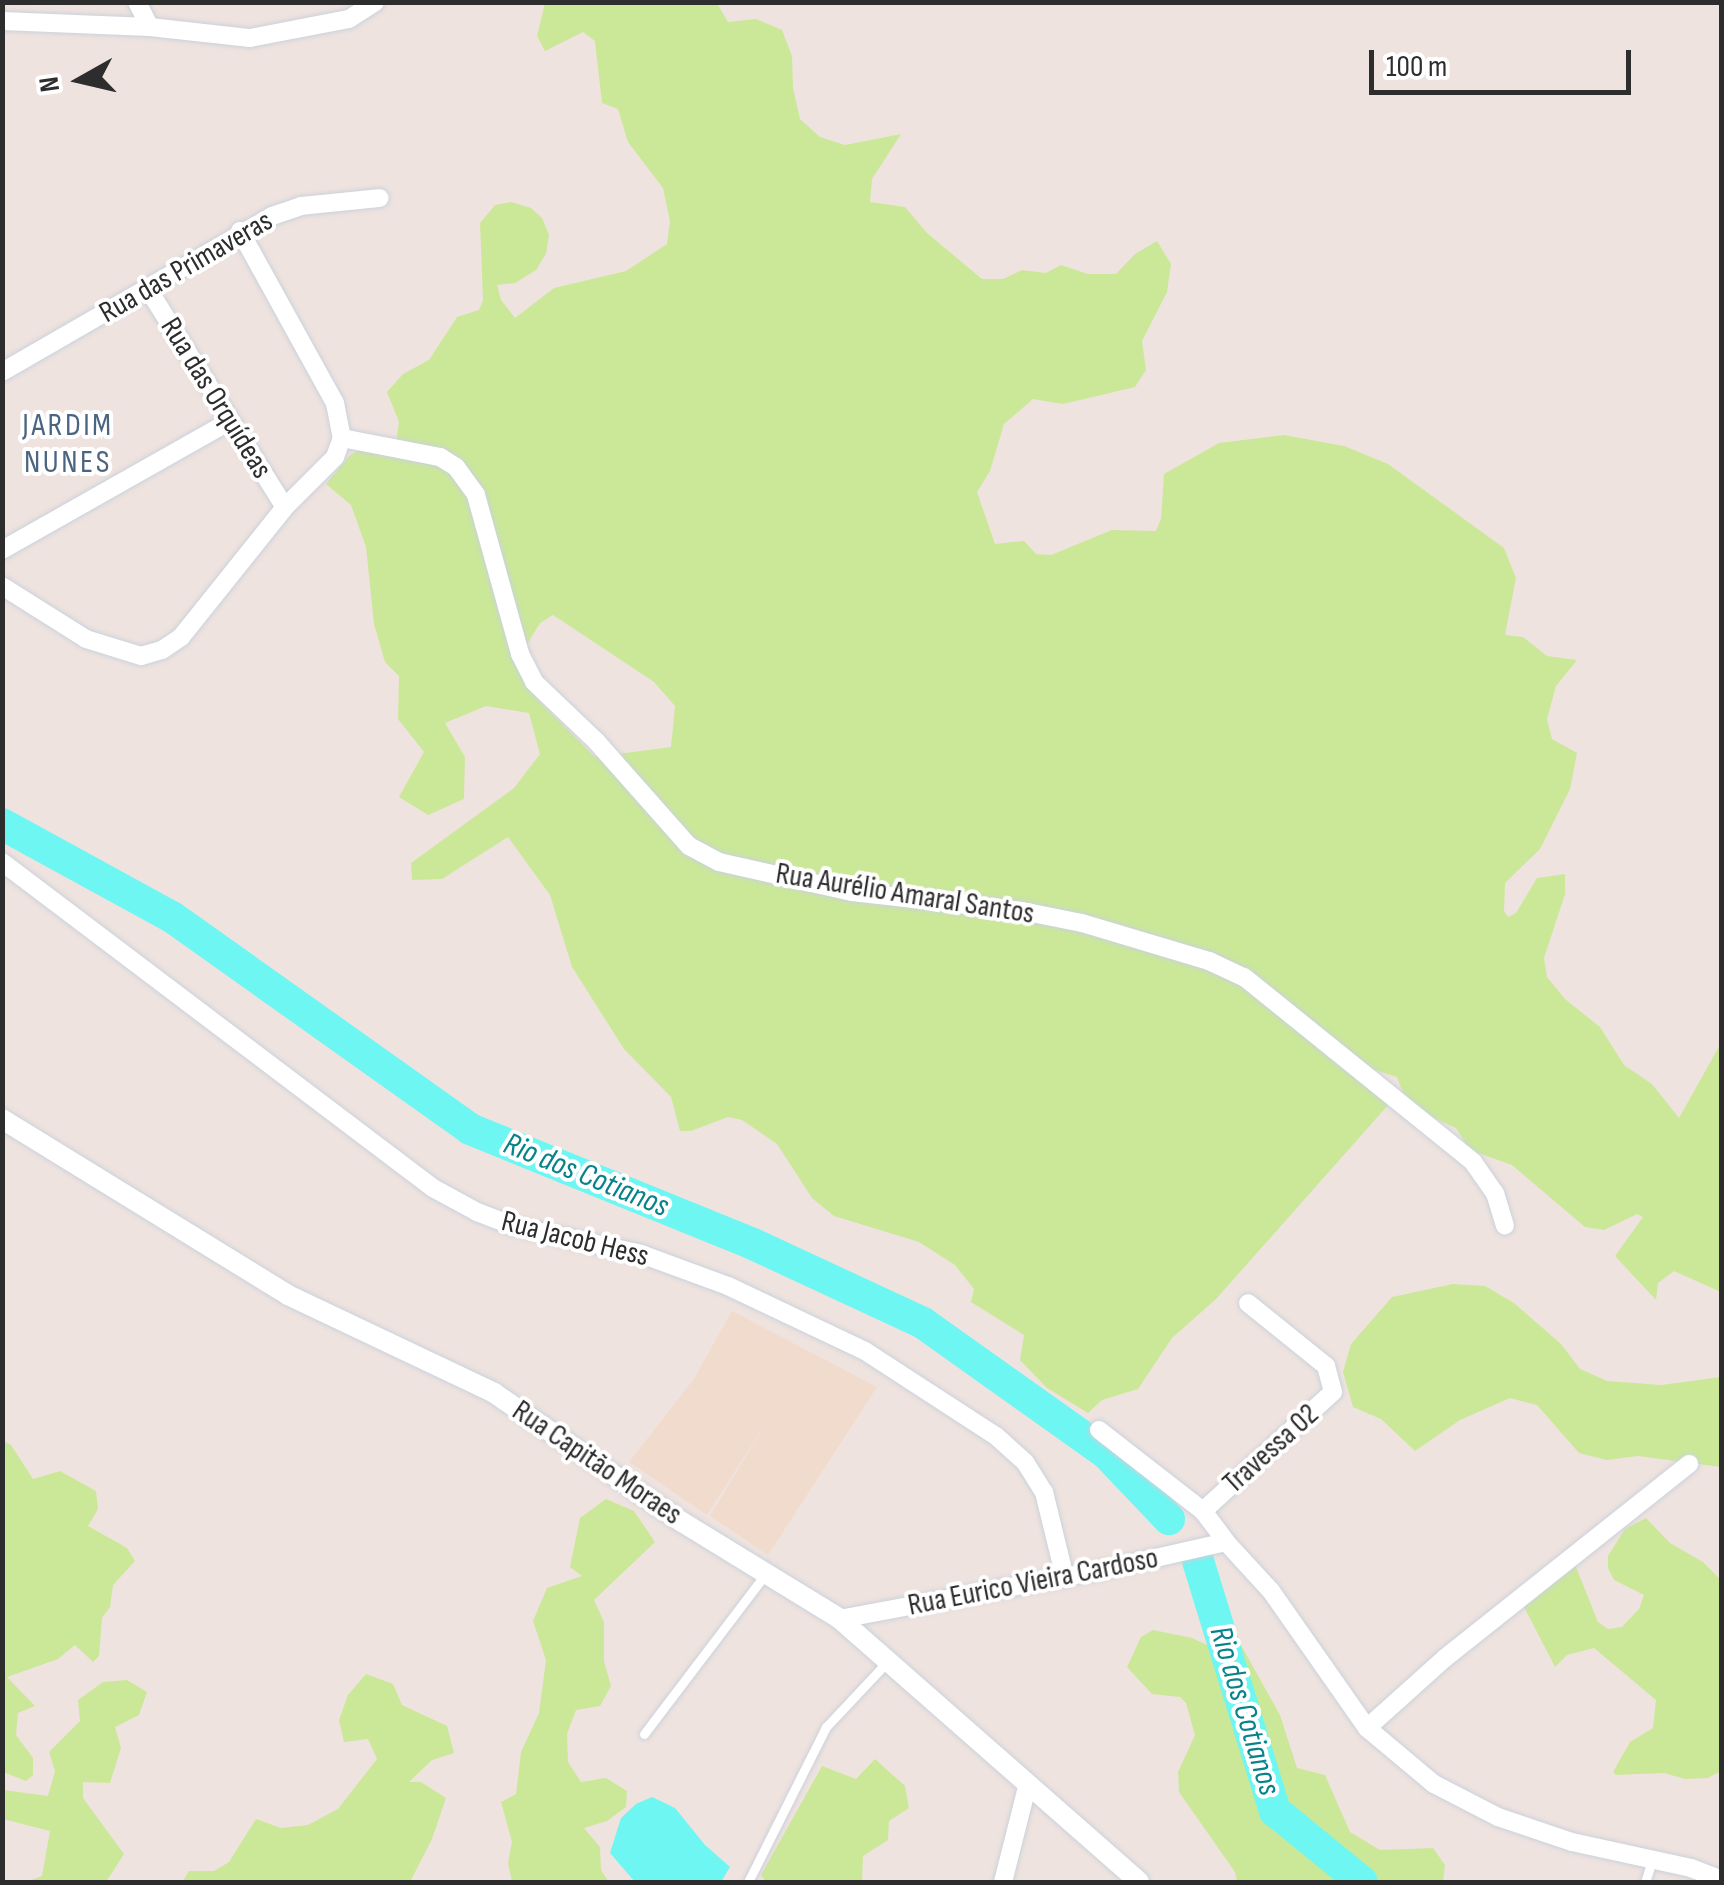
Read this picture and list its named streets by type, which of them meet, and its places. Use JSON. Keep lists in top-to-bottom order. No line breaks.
{"streets":{"street":["Rua das Primaveras","Rua das Orquídeas","Rua Aurélio Amaral Santos","Rua Jacob Hess","Travessa 02","Rua Capitão Moraes","Rua Eurico Vieira Cardoso"]},"crossings":[["Rua das Primaveras","Rua das Orquídeas"],["Rua Jacob Hess","Rua Eurico Vieira Cardoso"],["Rua Capitão Moraes","Rua Eurico Vieira Cardoso"]],"districts":["JARDIM NUNES"],"water":["Rio dos Cotianos"],"scale_bar":"100 m","north":"left"}
